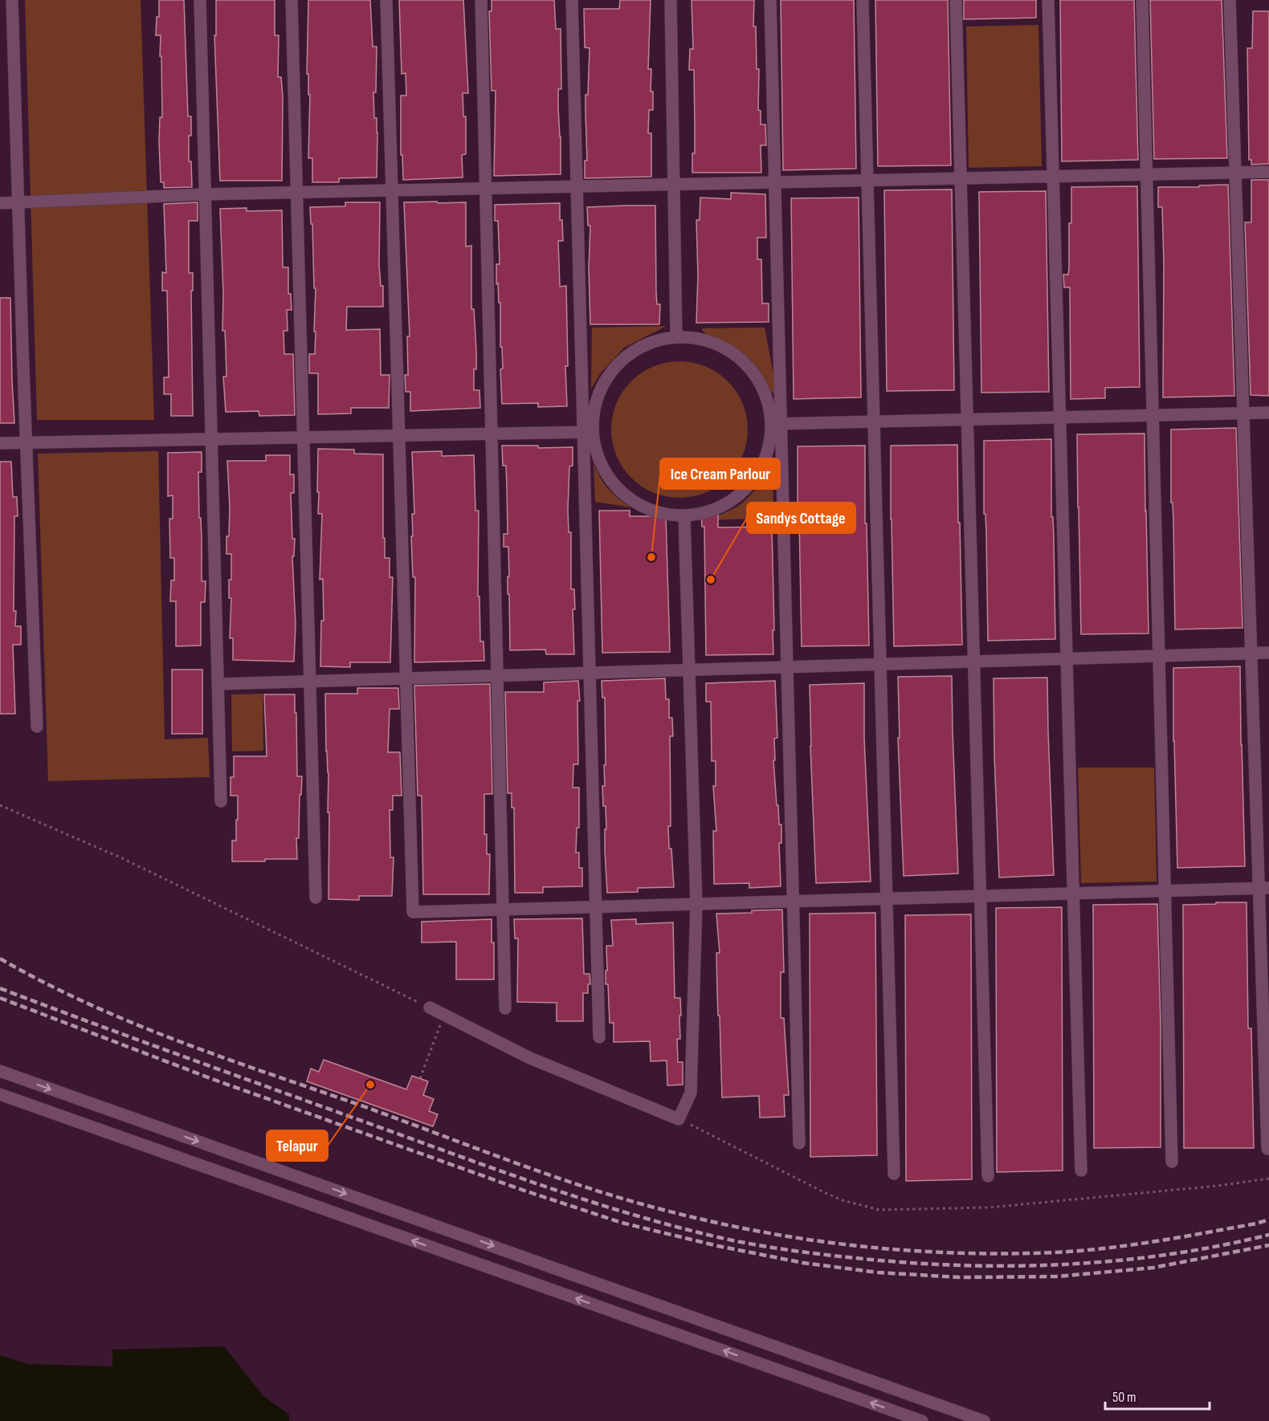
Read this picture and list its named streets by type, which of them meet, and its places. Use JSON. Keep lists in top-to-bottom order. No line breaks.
{"places":["Ice Cream Parlour","Sandys Cottage","Telapur"],"scale_bar":"50 m"}
